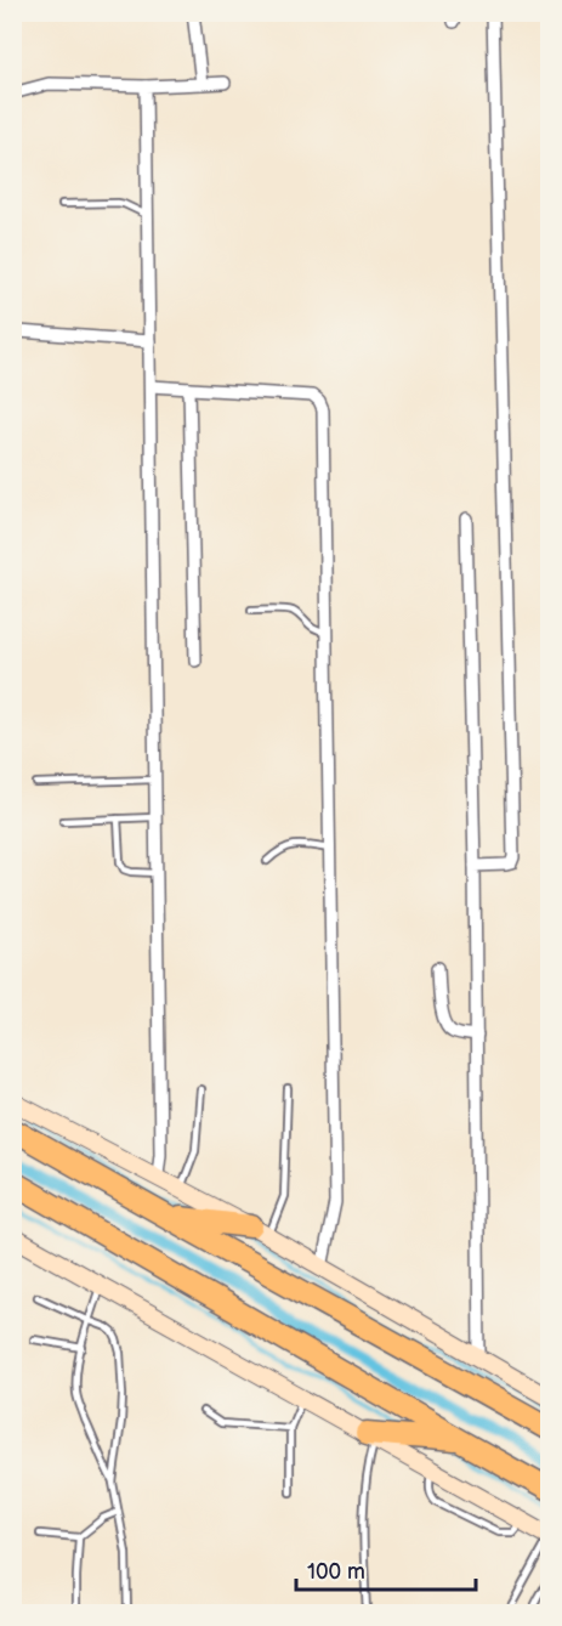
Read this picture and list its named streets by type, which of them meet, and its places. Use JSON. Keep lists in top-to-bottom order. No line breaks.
{"scale_bar":"100 m"}
